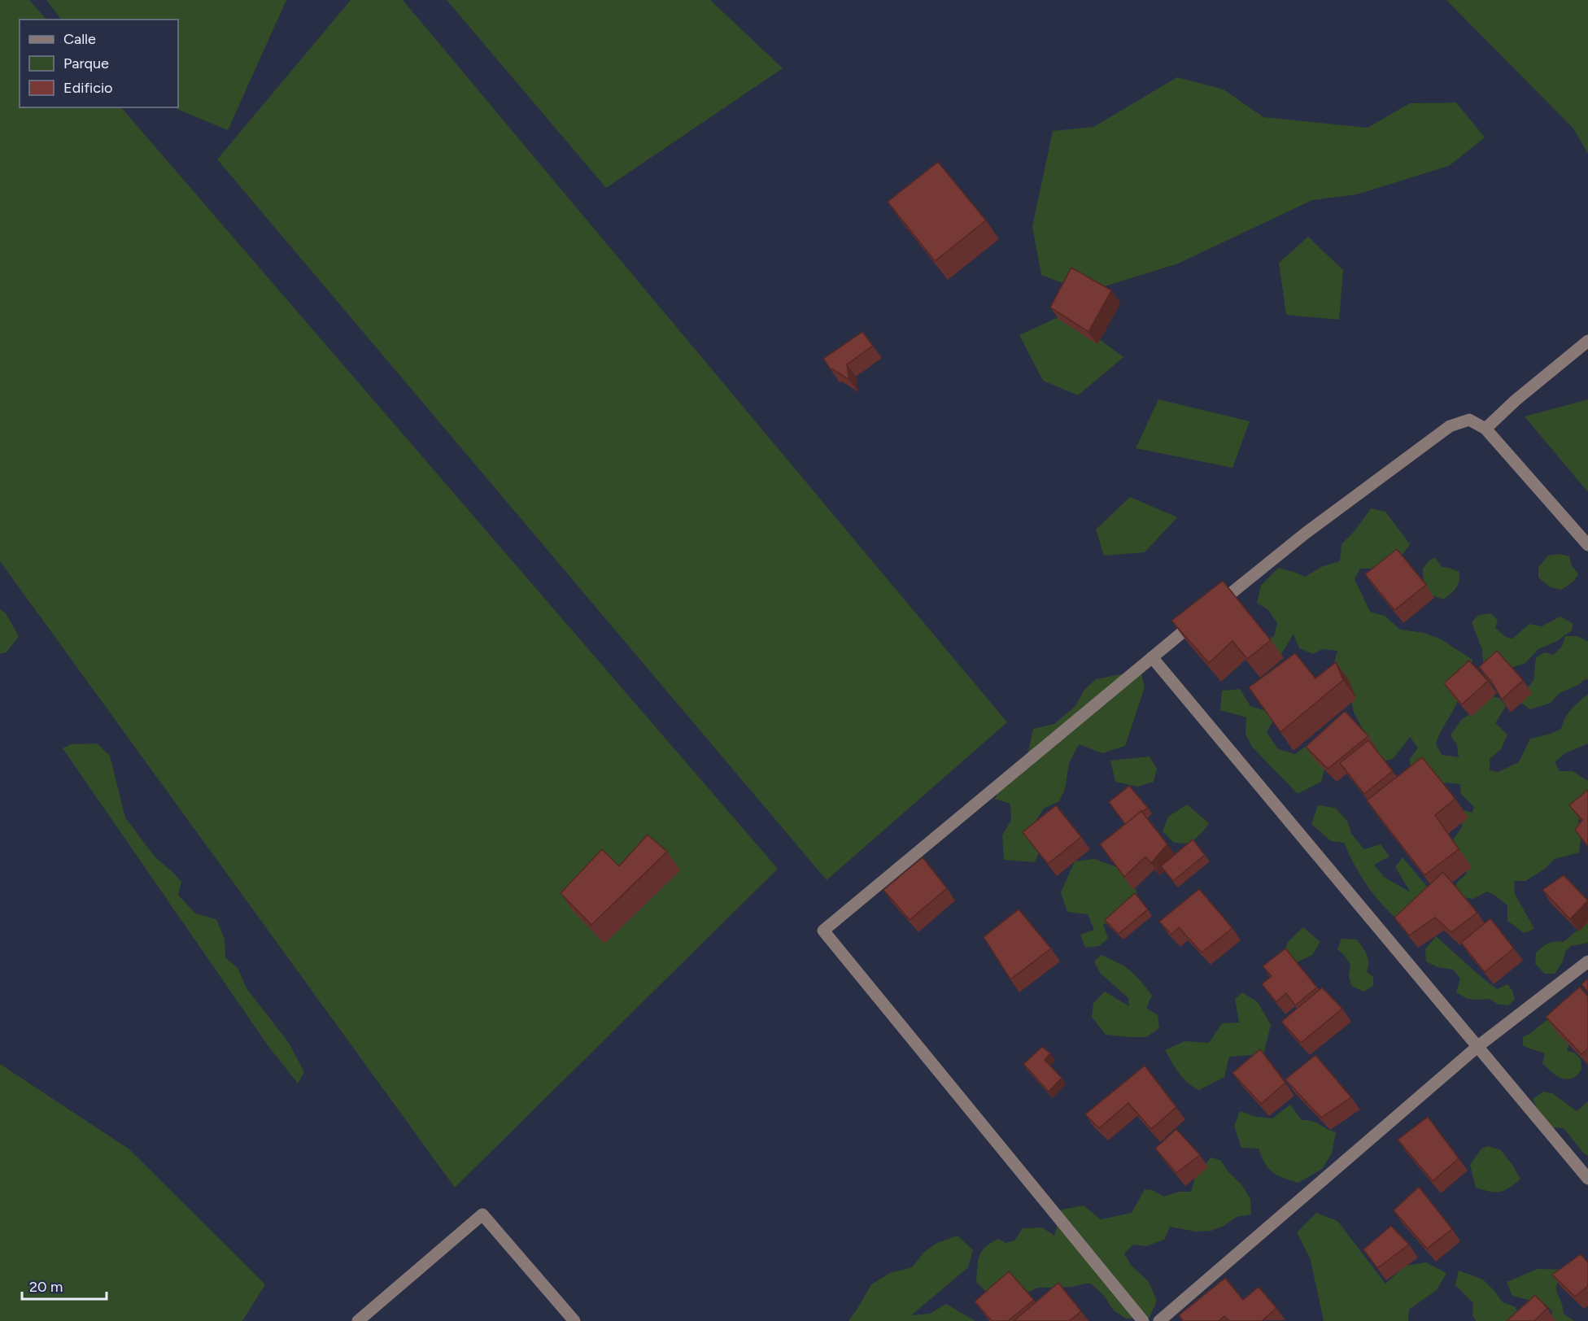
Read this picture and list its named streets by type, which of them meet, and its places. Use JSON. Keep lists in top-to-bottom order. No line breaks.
{"legend":["Calle","Parque","Edificio"],"scale_bar":"20 m"}
